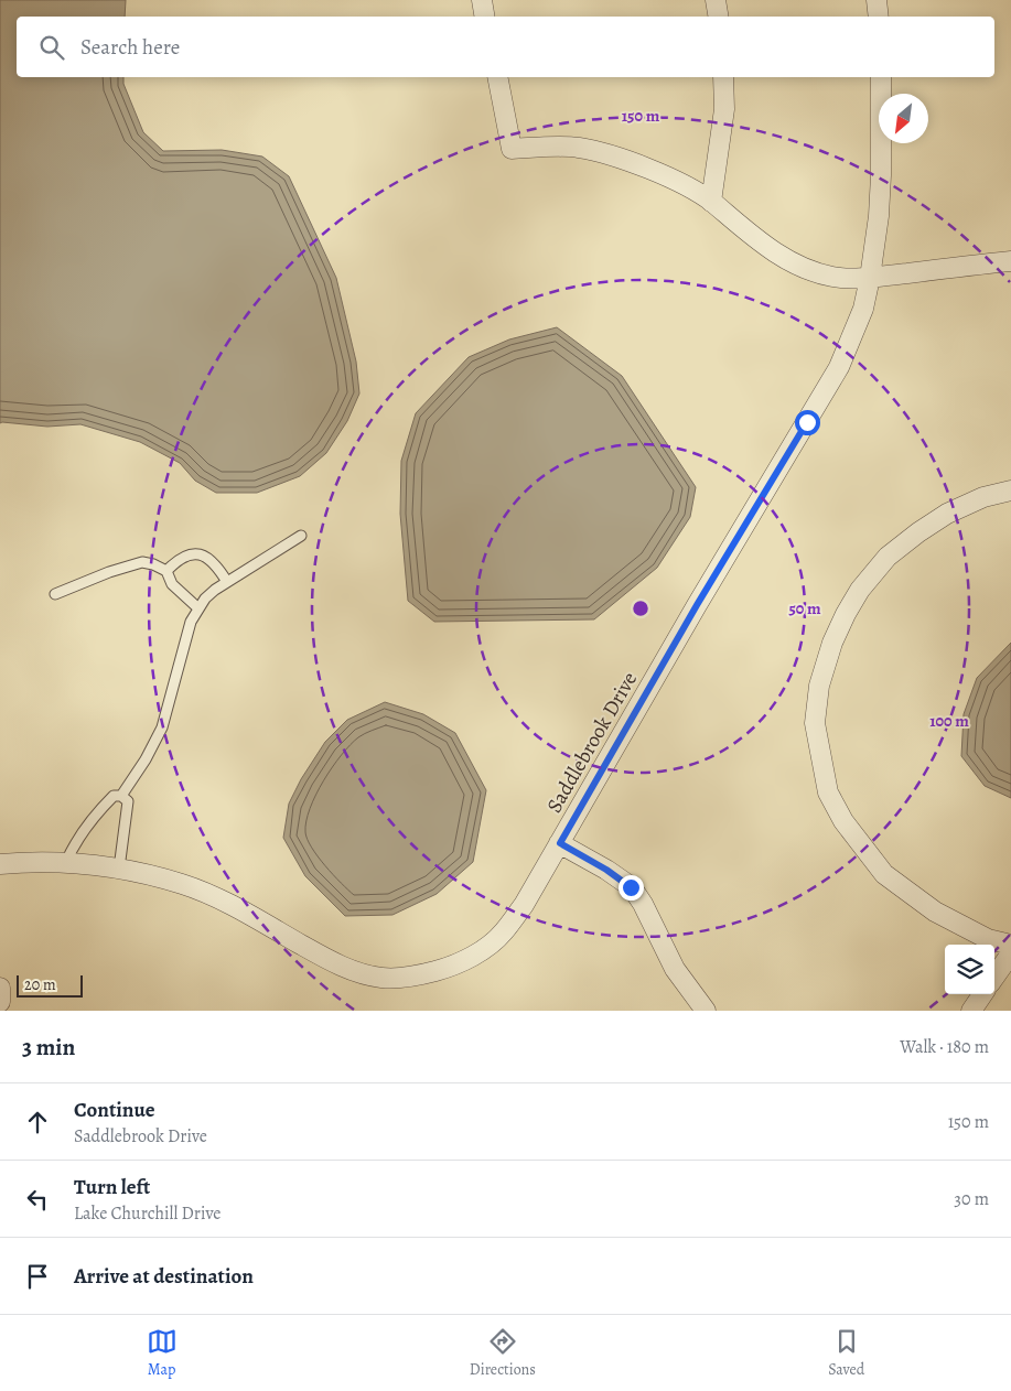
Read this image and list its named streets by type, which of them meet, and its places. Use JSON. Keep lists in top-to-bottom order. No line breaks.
{"streets":{"street":["Saddlebrook Drive"]},"scale_bar":"20 m","north":"bottom left","page":{"search":"Search here","scale":"20 m","heading":["3 min","Walk · 180 m"],"list":[["Continue","Saddlebrook Drive","150 m"],["Turn left","Lake Churchill Drive","30 m"],"Arrive at destination"],"nav":["Map","Directions","Saved"]},"rings":["150 m","50 m","100 m"]}
